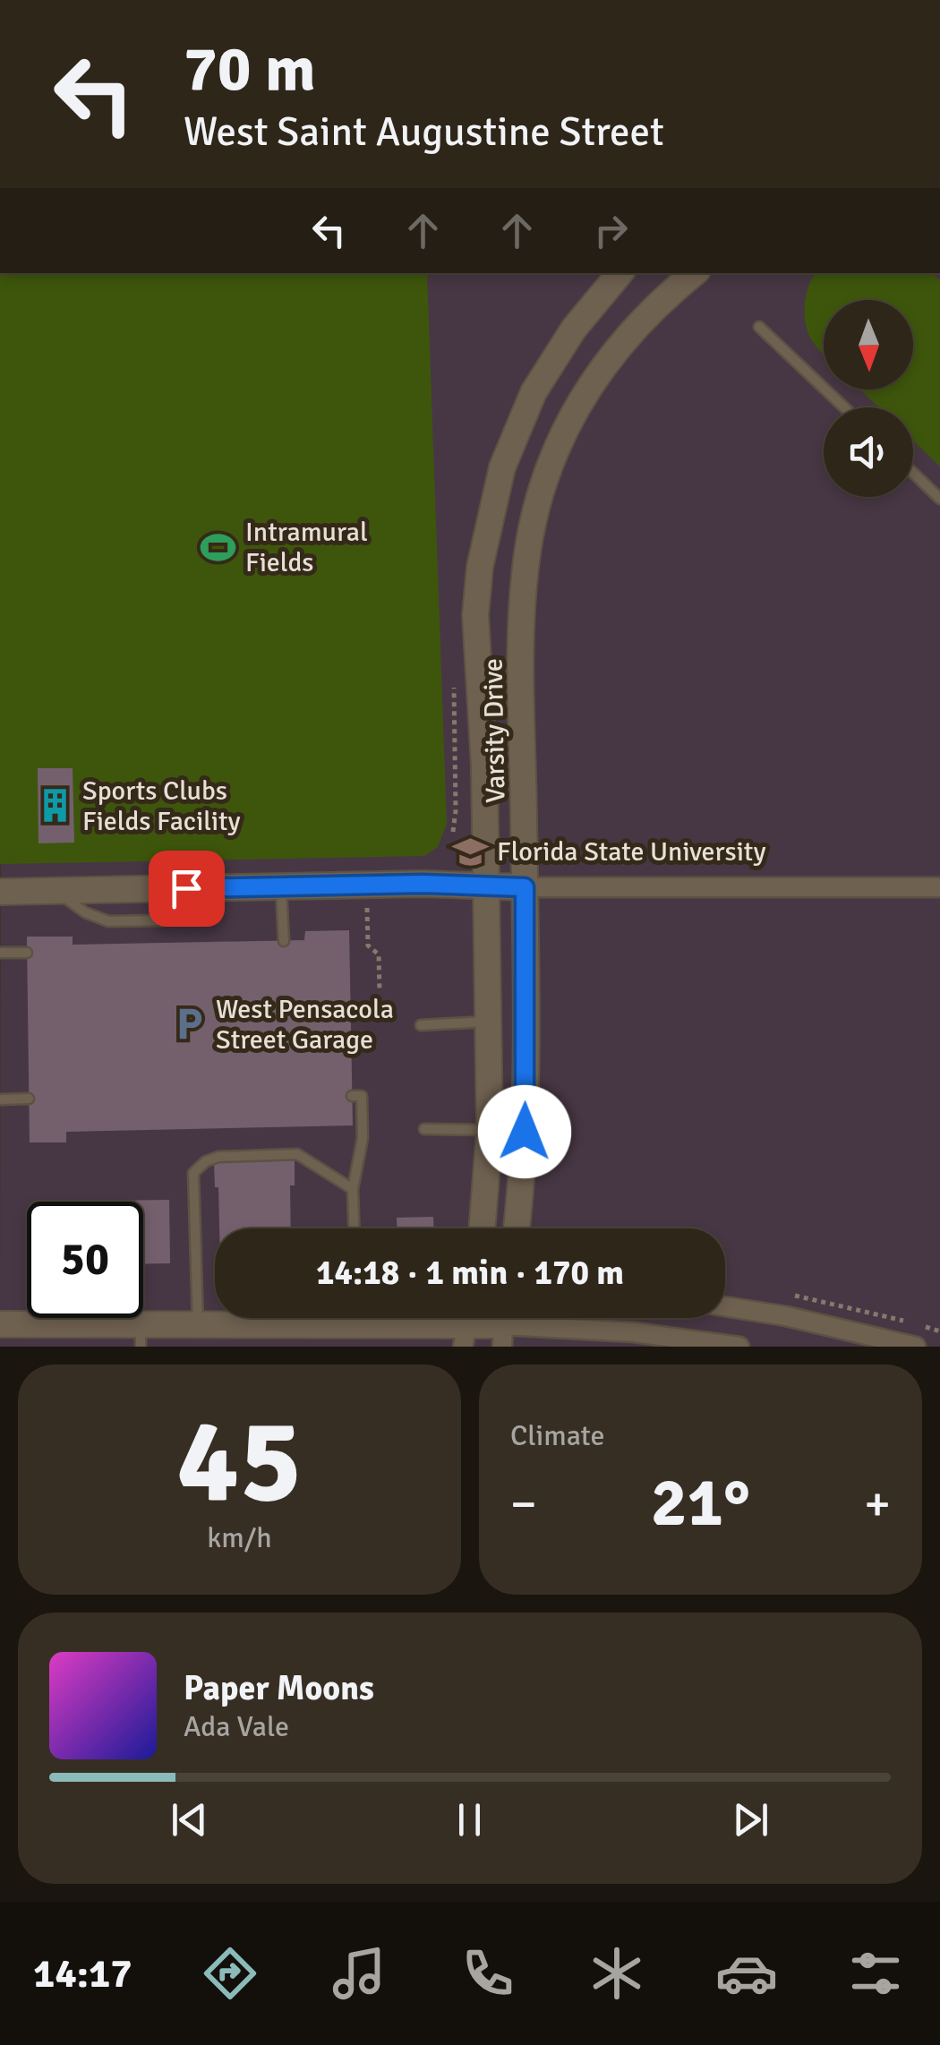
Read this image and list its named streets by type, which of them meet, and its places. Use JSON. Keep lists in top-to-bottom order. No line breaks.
{"streets":{"main road":["Varsity Drive"]},"places":{"sports":["Intramural Fields"],"building":["Sports Clubs Fields Facility"],"school or university":["Florida State University"],"parking":["West Pensacola Street Garage"]},"north":"bottom","page":{"turn":["70 m","West Saint Augustine Street"],"limit":"50","trip":"14:18 · 1 min · 170 m","tile":[["45","km/h"],"Climate"],"heat":["−","21°","+"],"song":["Paper Moons","Ada Vale"],"tabs":"14:17"}}
